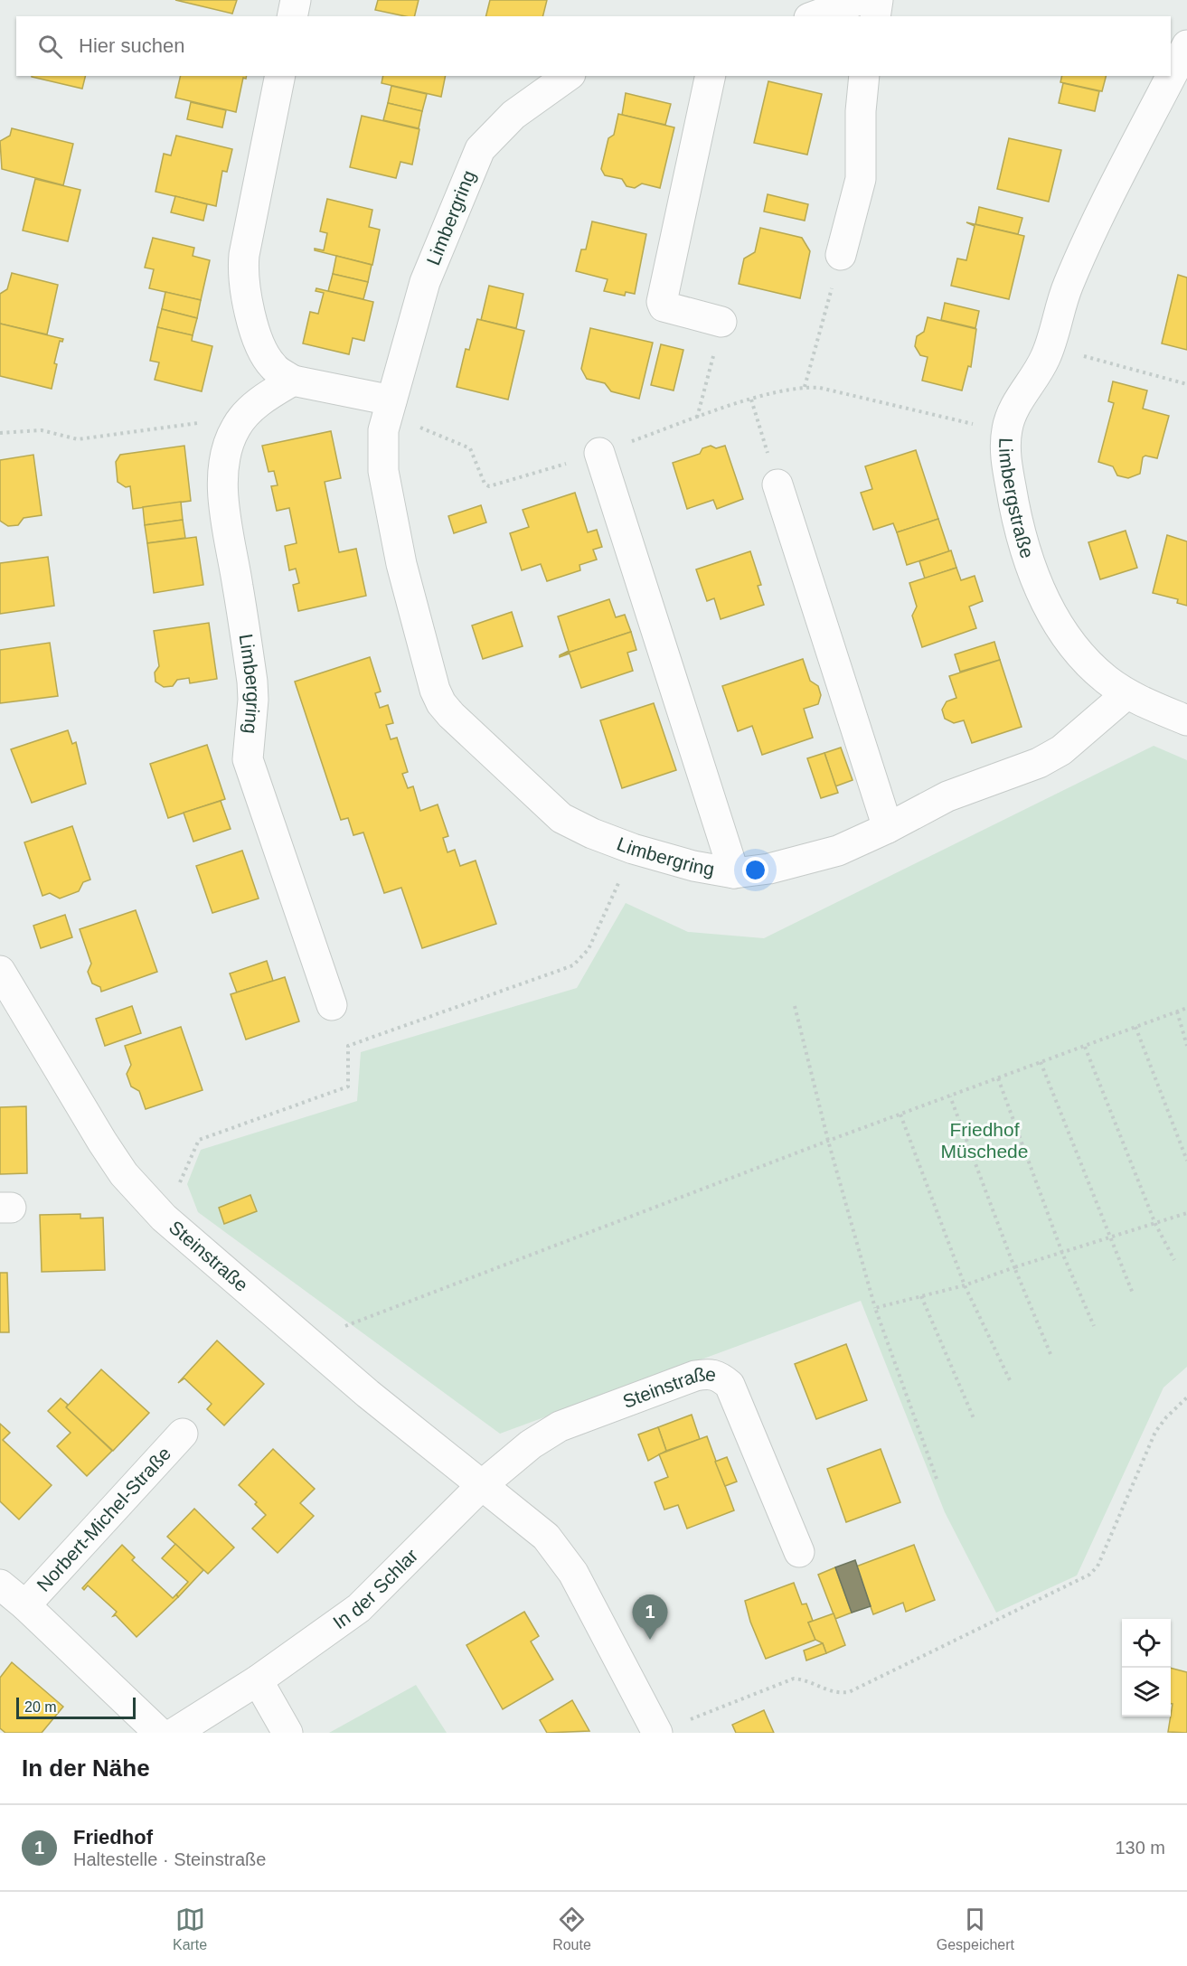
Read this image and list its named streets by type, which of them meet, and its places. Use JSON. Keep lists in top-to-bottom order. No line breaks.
{"streets":{"street":["Limbergring","Limbergstraße","Steinstraße","Norbert-Michel-Straße","In der Schlar"]},"crossings":[["Limbergring","Limbergstraße"],["Steinstraße","In der Schlar"]],"parks":["Friedhof Müschede"],"scale_bar":"20 m","page":{"search":"Hier suchen","pins":"1","scale":"20 m","heading":"In der Nähe","list":[{"mark":"1","name":"Friedhof","note":"Haltestelle · Steinstraße","value":"130 m"}],"nav":["Karte","Route","Gespeichert"]}}
